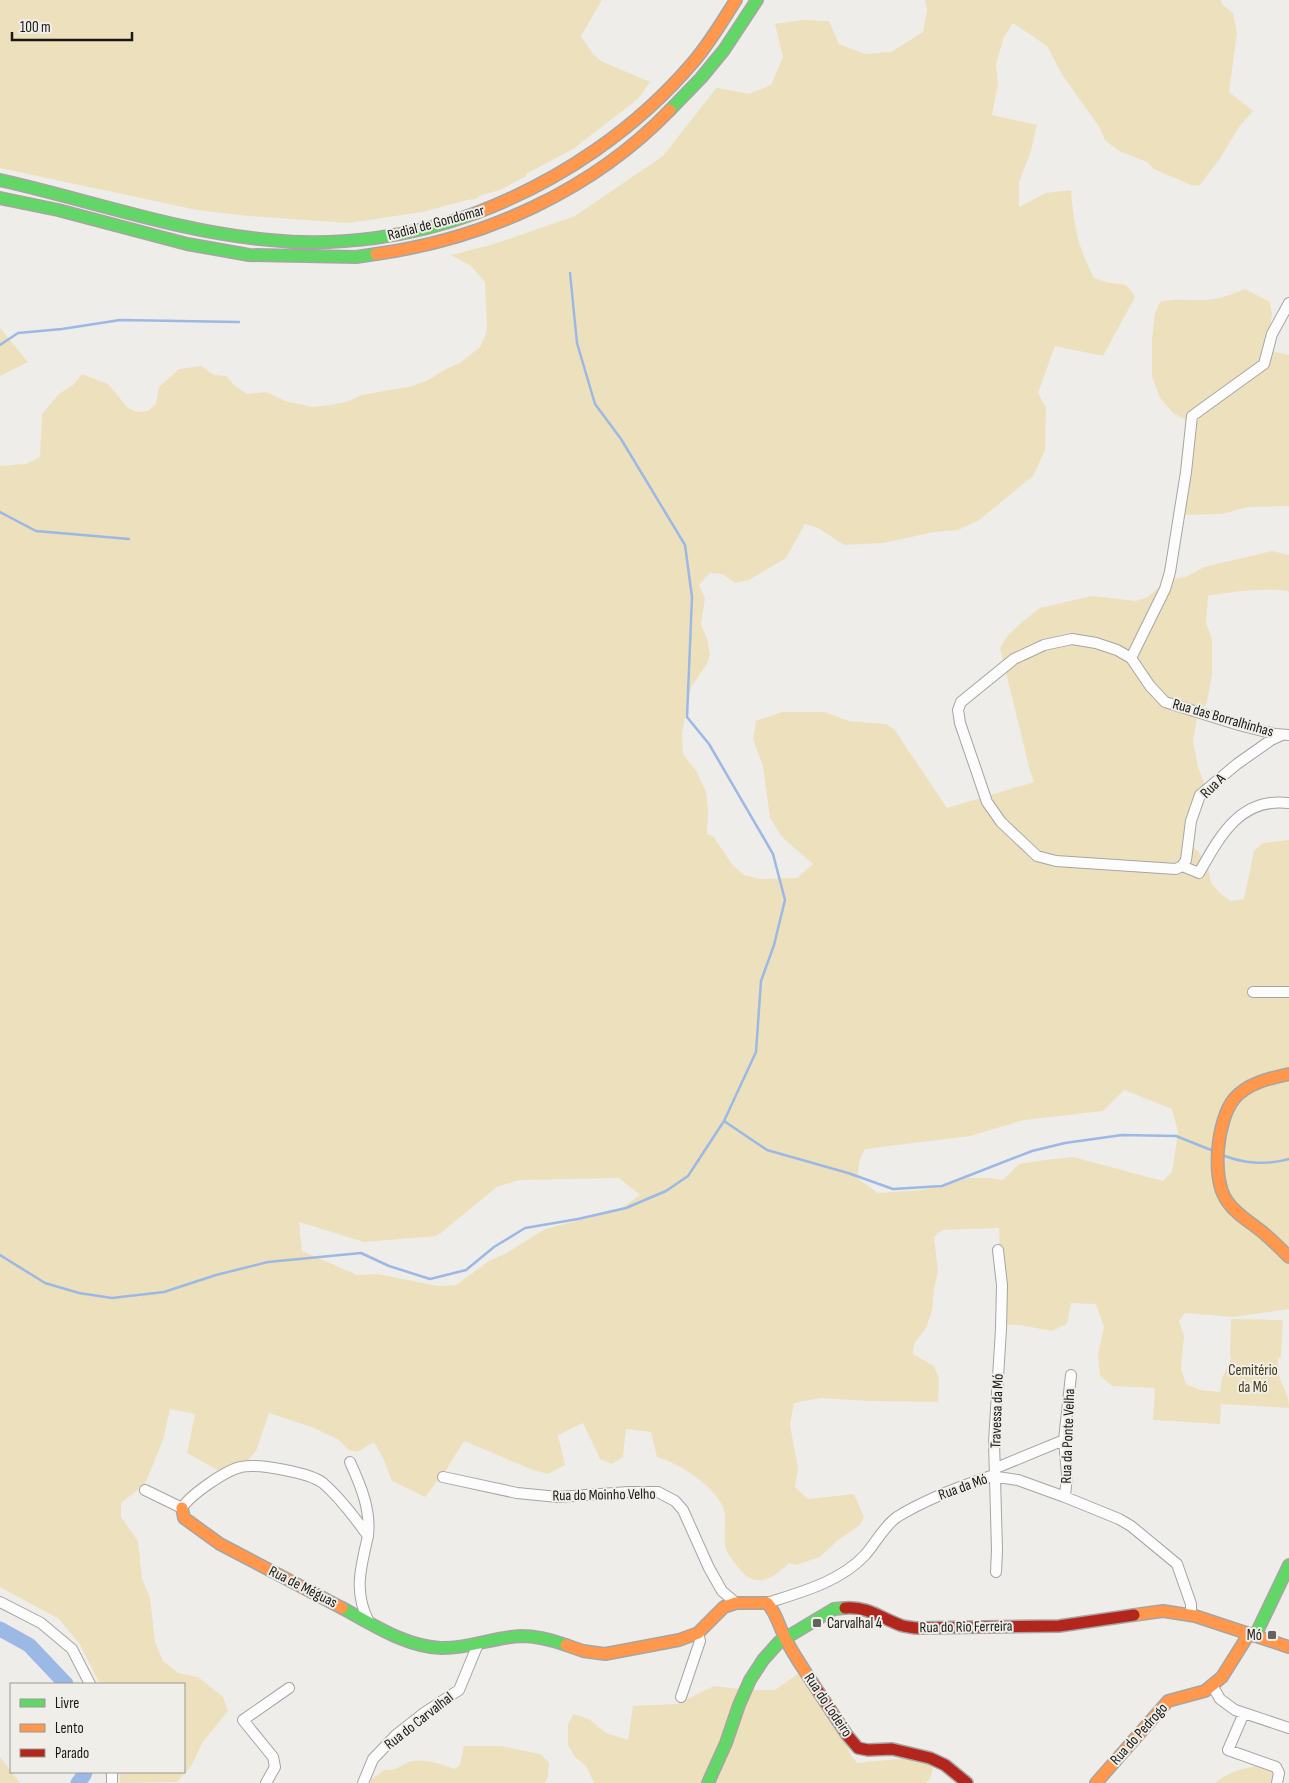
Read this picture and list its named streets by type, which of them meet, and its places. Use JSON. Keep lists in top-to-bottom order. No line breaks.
{"streets":{"main road":["Radial de Gondomar","Rua de Méguas","Rua do Rio Ferreira","Rua do Lodeiro","Rua do Pedrogo"],"street":["Rua das Borralhinhas","Rua A","Travessa da Mó","Rua da Ponte Velha","Rua da Mó","Rua do Moinho Velho","Rua do Carvalhal"]},"crossings":[["Rua das Borralhinhas","Rua A"],["Travessa da Mó","Rua da Mó"],["Rua da Ponte Velha","Rua da Mó"],["Rua da Mó","Rua do Rio Ferreira"],["Rua de Méguas","Rua do Carvalhal"],["Rua do Rio Ferreira","Rua do Lodeiro"],["Rua do Rio Ferreira","Rua do Pedrogo"]],"parks":["Cemitério da Mó"],"places":{"transit":["Carvalhal 4","Mó"]},"legend":["Livre","Lento","Parado"],"scale_bar":"100 m"}
